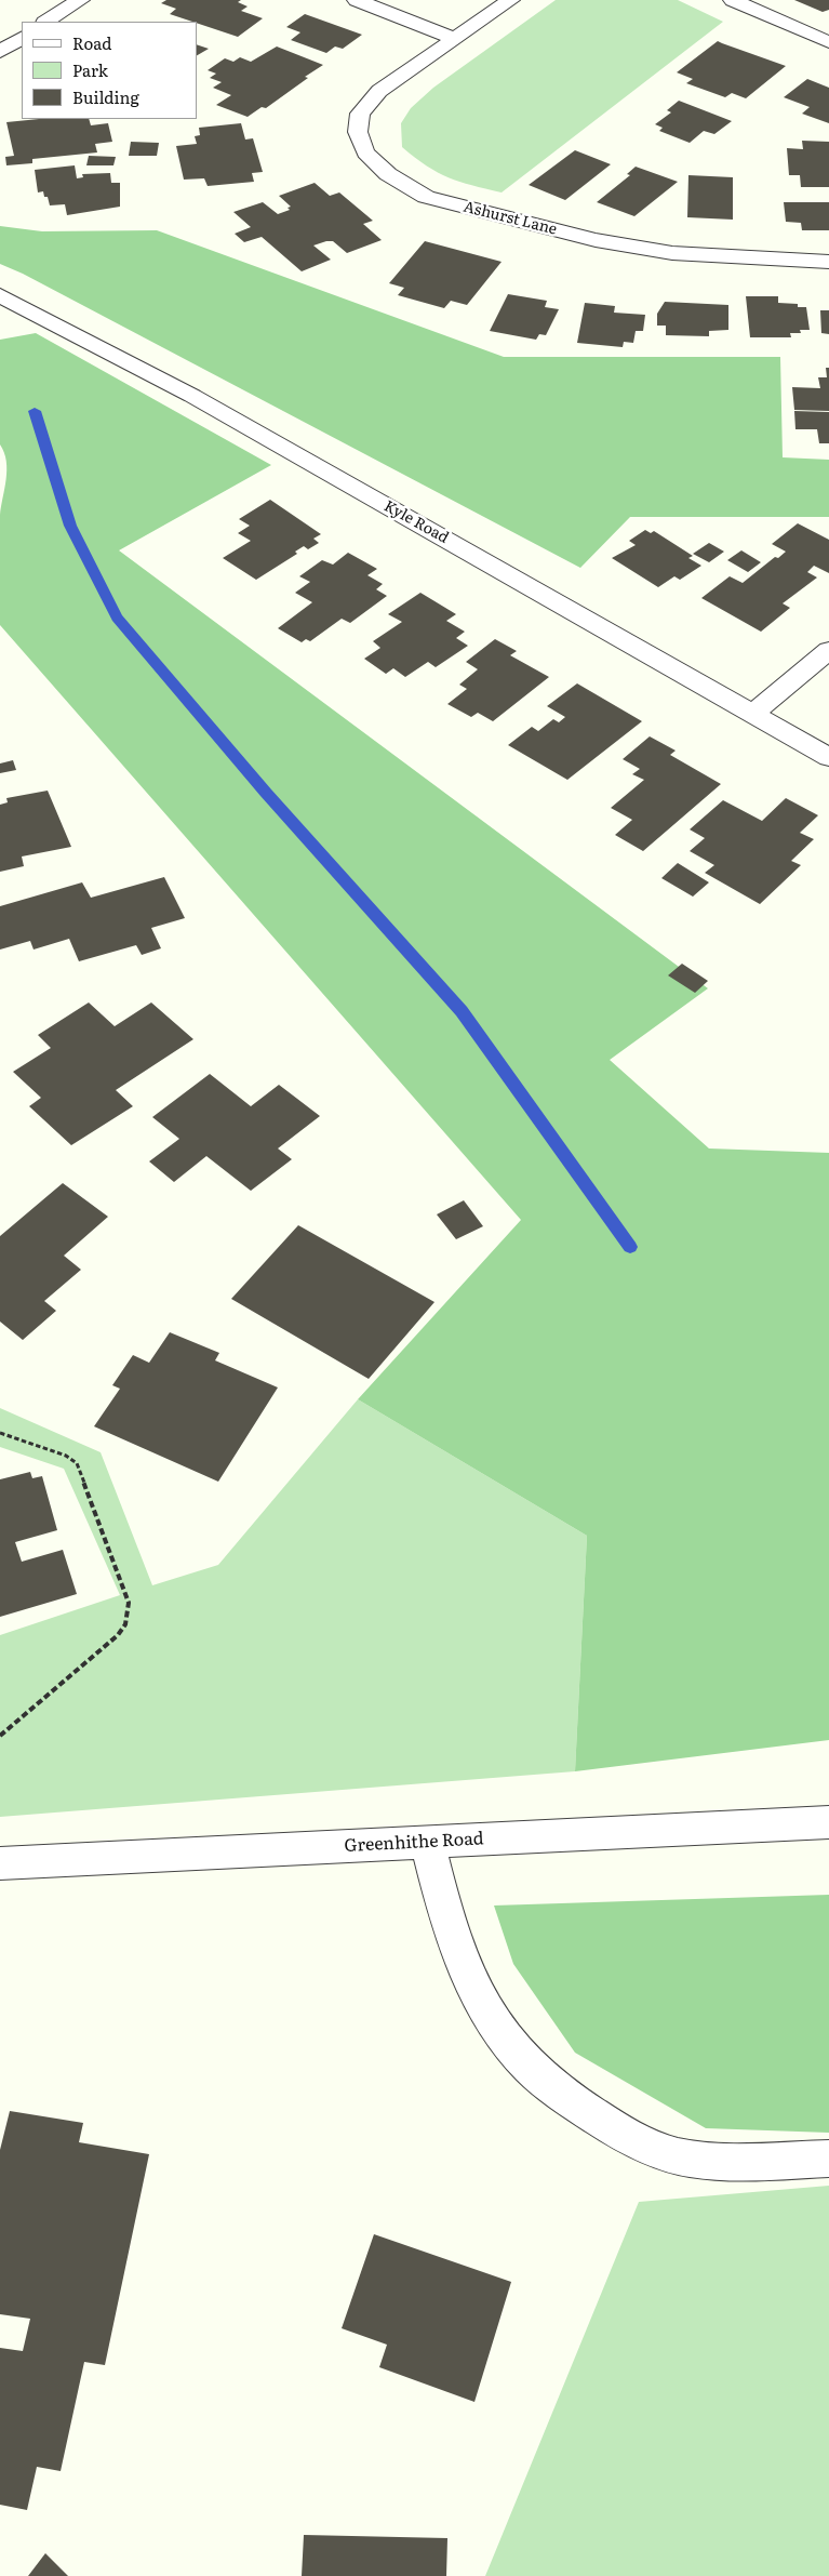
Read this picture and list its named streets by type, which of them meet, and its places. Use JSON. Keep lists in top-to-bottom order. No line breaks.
{"streets":{"street":["Ashurst Lane","Kyle Road","Greenhithe Road"]},"legend":["Road","Park","Building"]}
